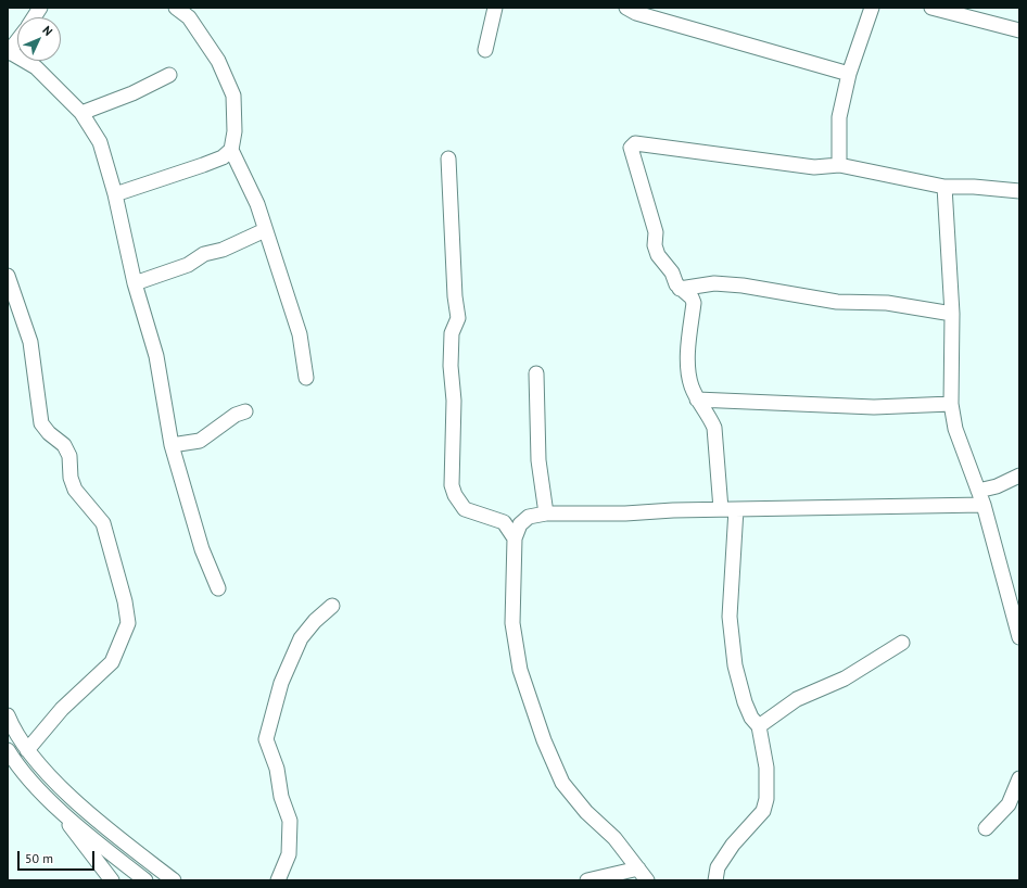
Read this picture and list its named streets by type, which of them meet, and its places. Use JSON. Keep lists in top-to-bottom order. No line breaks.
{"scale_bar":"50 m","north":"top right"}
